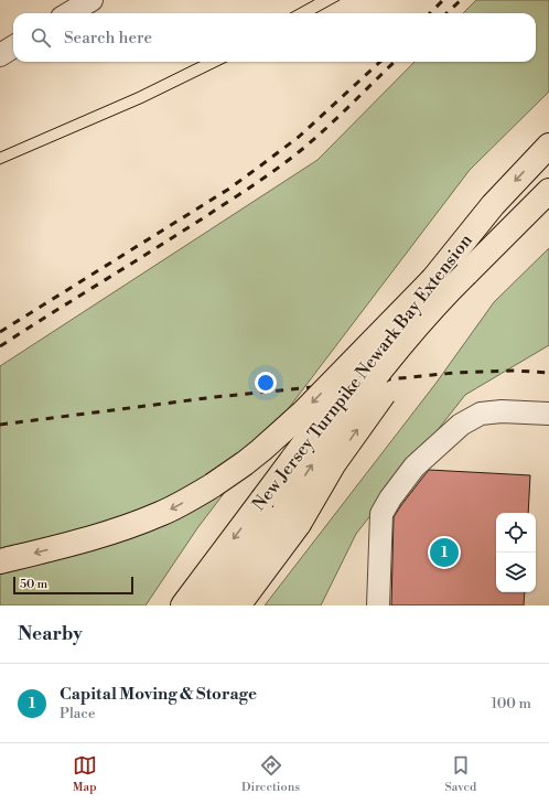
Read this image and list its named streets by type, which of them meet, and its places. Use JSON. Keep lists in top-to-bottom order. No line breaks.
{"streets":{"highway":["New Jersey Turnpike Newark Bay Extension"]},"scale_bar":"50 m","page":{"search":"Search here","pins":"1","scale":"50 m","heading":"Nearby","list":[{"mark":"1","name":"Capital Moving & Storage","note":"Place","value":"100 m"}],"nav":["Map","Directions","Saved"]}}
